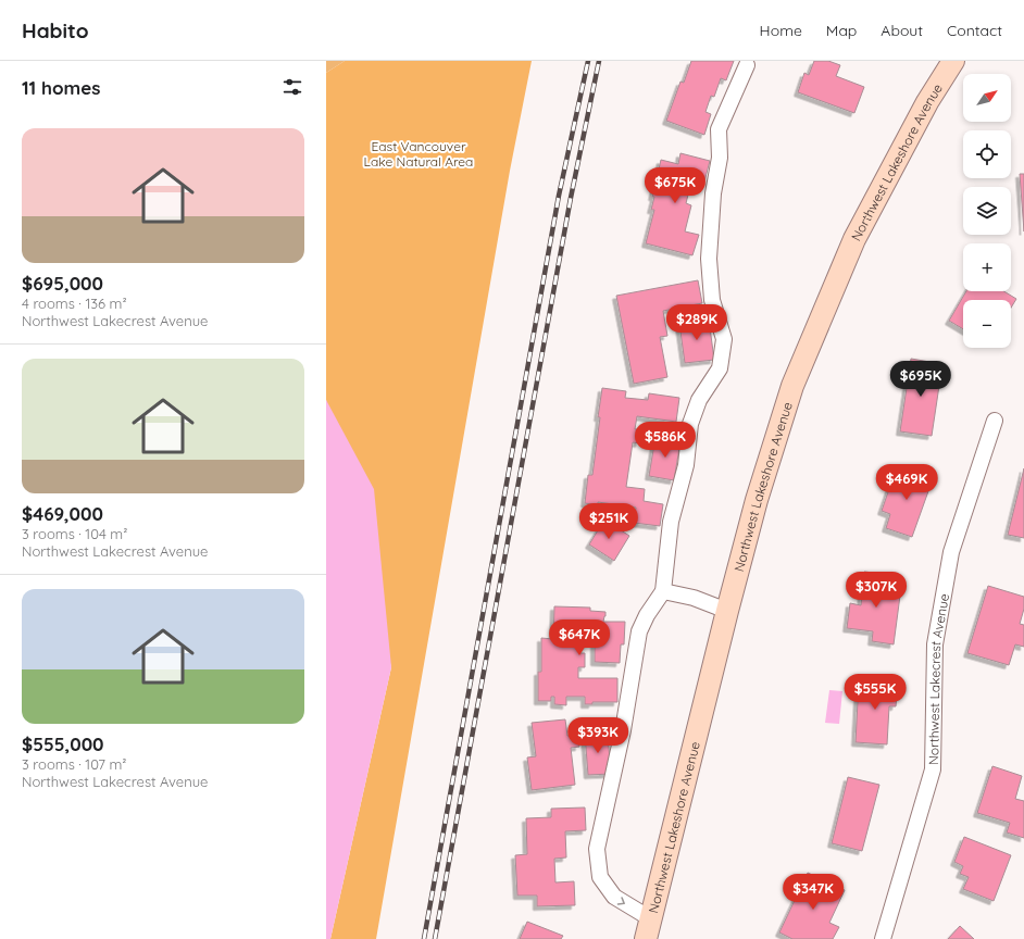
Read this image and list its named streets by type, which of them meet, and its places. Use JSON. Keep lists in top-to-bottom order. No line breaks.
{"streets":{"main road":["Northwest Lakeshore Avenue"],"street":["Northwest Lakecrest Avenue"]},"parks":["East Vancouver Lake Natural Area"],"north":"top right","page":{"header":"Habito","nav":["Home","Map","About","Contact"],"heading":"11 homes","map_buttons":["+","−"],"list":[{"name":"$695,000","note":"4 rooms · 136 m² · Northwest Lakecrest Avenue"},{"name":"$469,000","note":"3 rooms · 104 m² · Northwest Lakecrest Avenue"},{"name":"$555,000","note":"3 rooms · 107 m² · Northwest Lakecrest Avenue"}],"price":["$675K","$289K","$695K","$586K","$469K","$251K","$307K","$647K","$555K","$393K","$347K"]}}
